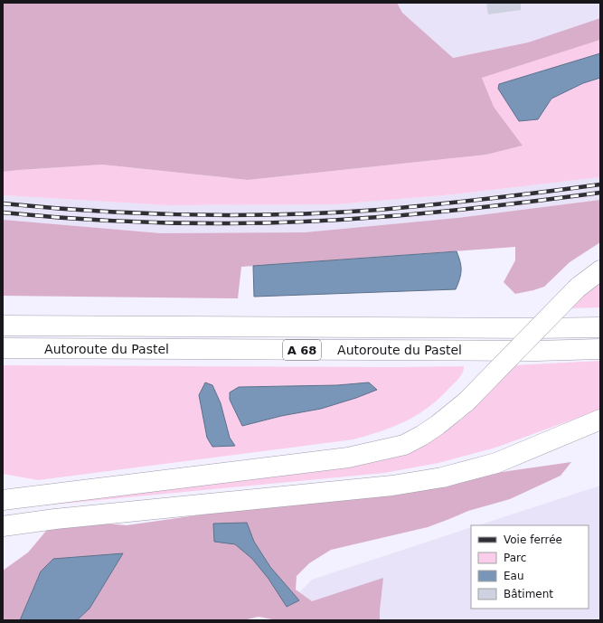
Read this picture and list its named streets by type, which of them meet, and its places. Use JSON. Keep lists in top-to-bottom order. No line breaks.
{"streets":{"highway":["Autoroute du Pastel","A 68"]},"legend":["Voie ferrée","Parc","Eau","Bâtiment"]}
